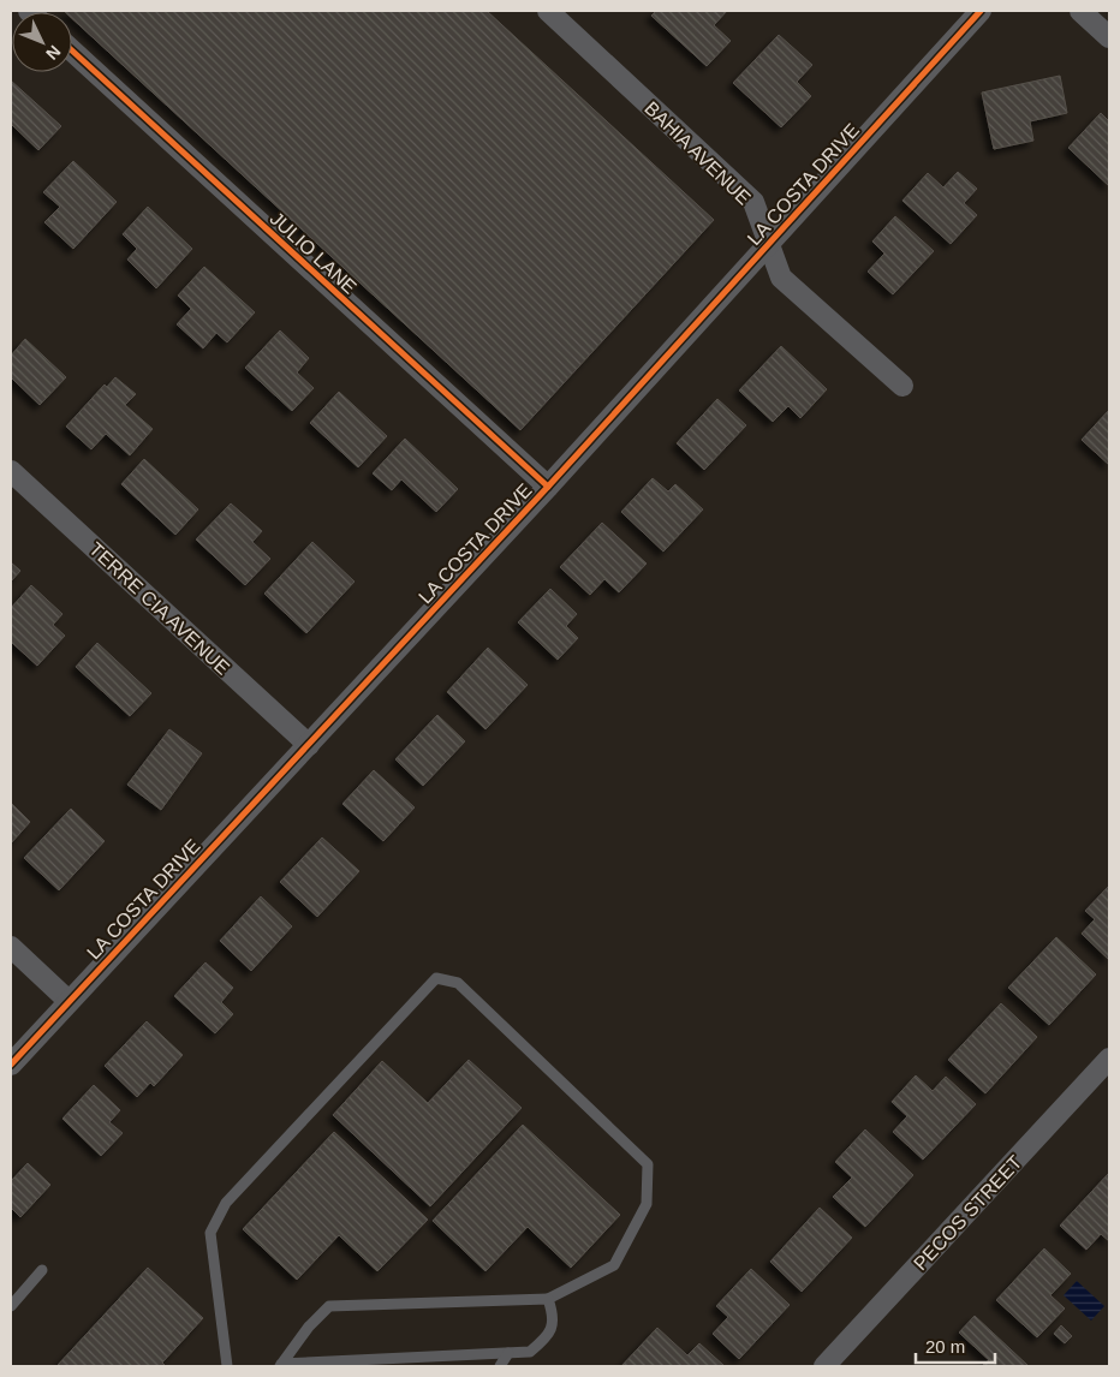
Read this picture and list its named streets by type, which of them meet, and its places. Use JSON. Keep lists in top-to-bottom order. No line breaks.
{"streets":{"street":["BAHIA AVENUE","LA COSTA DRIVE","JULIO LANE","TERRE CIA AVENUE","PECOS STREET"]},"crossings":[["BAHIA AVENUE","LA COSTA DRIVE"],["LA COSTA DRIVE","JULIO LANE"],["LA COSTA DRIVE","TERRE CIA AVENUE"]],"scale_bar":"20 m","north":"bottom right"}
